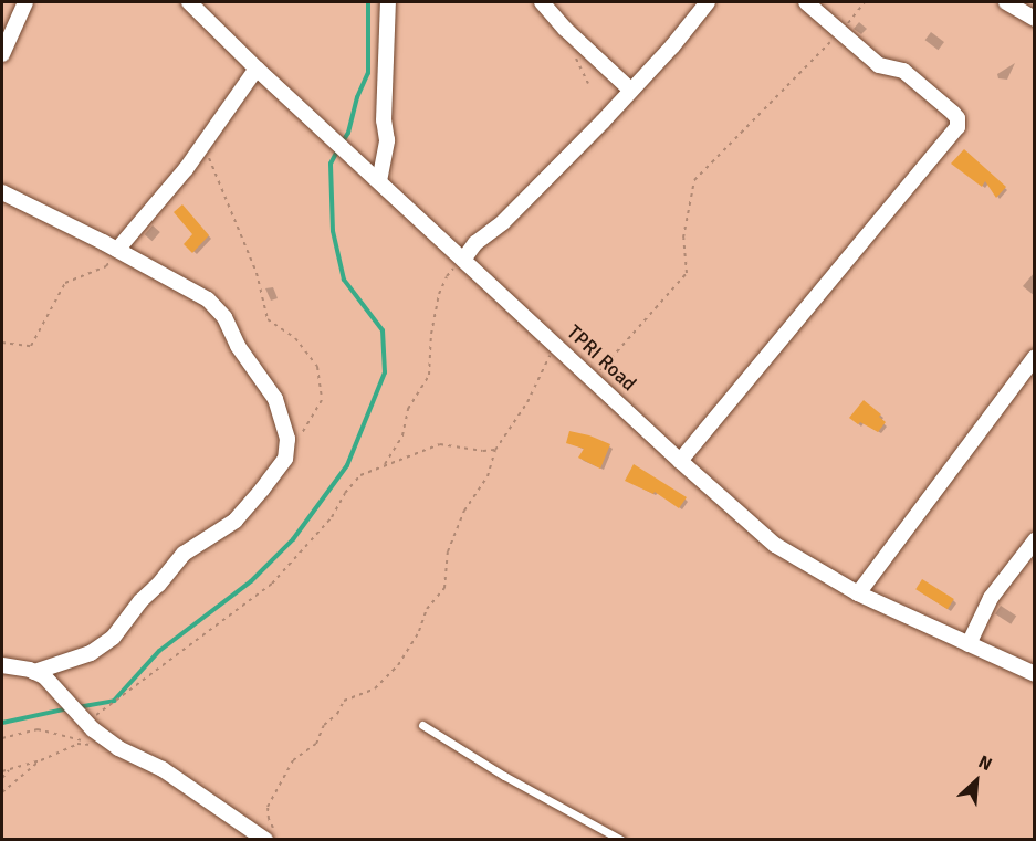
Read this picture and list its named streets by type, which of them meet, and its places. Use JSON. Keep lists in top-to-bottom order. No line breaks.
{"streets":{"street":["TPRI Road"]},"north":"top right"}
